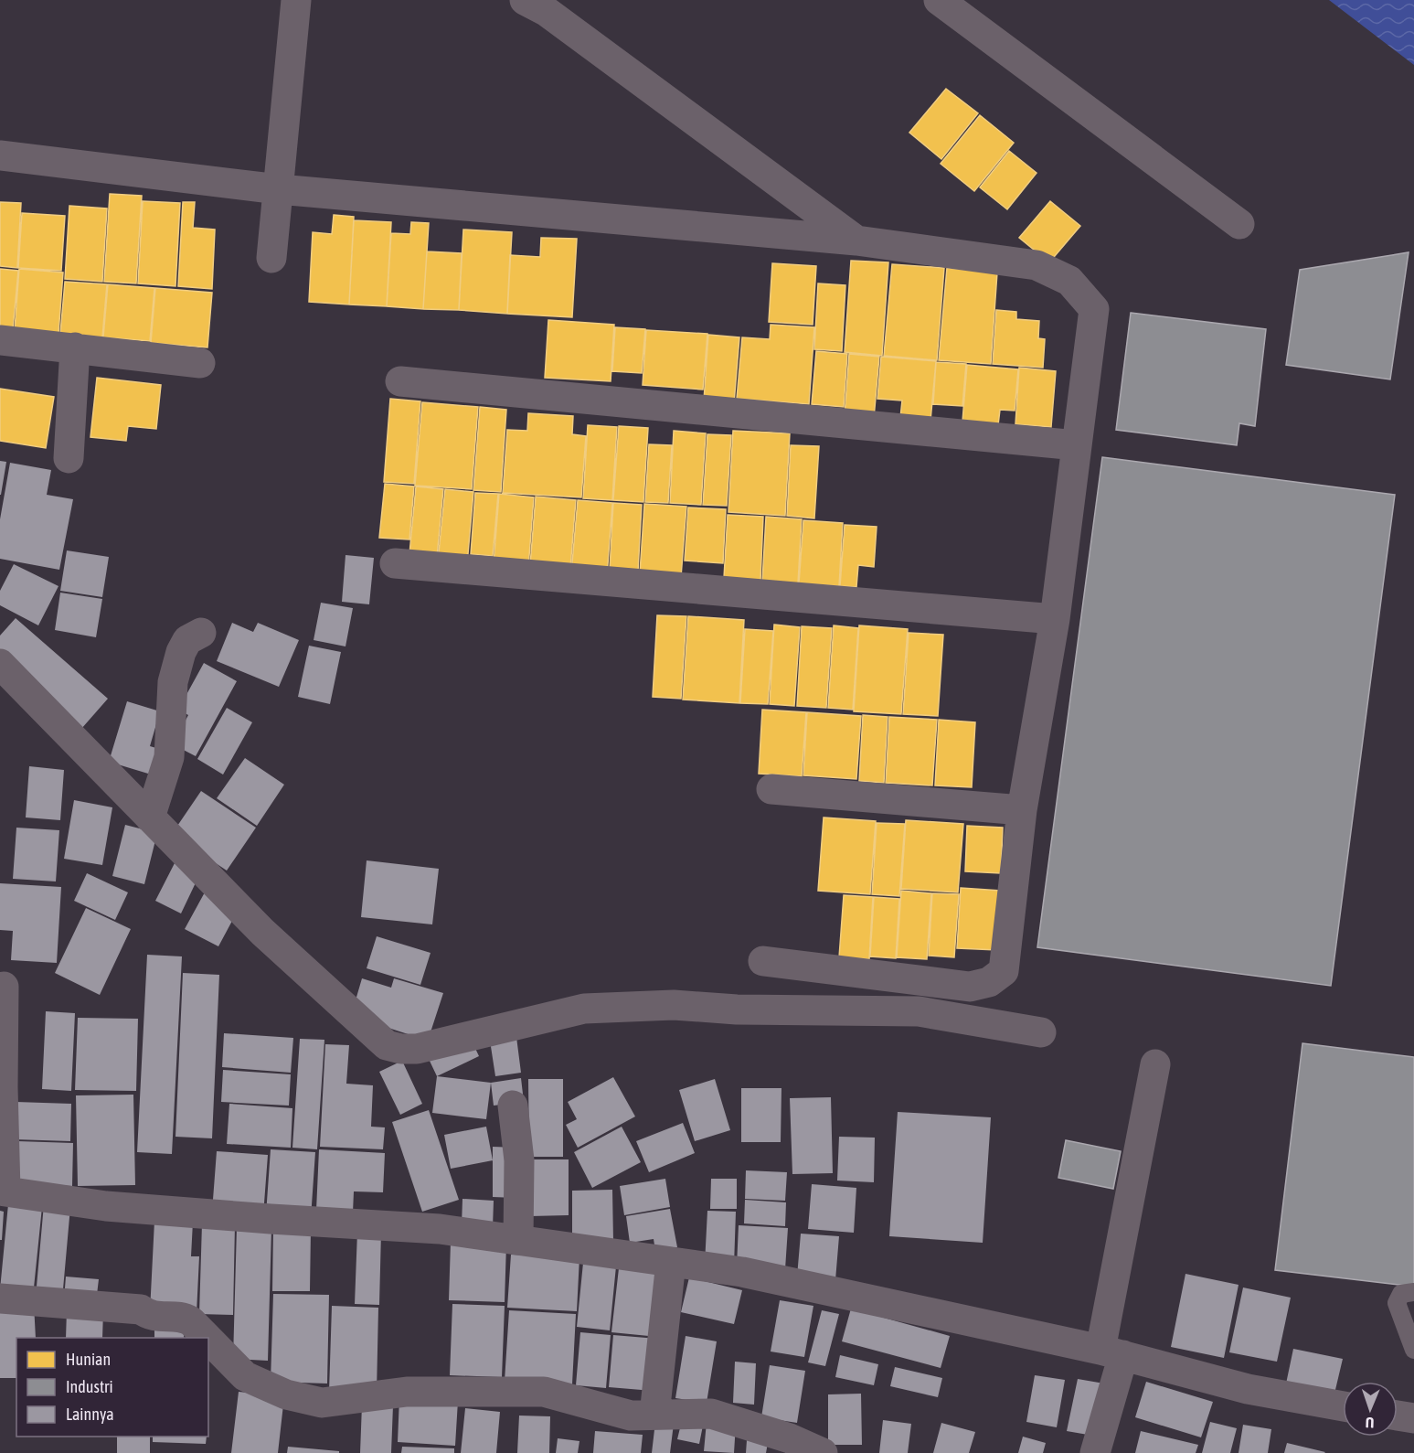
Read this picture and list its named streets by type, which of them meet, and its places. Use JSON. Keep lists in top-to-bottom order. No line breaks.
{"legend":["Hunian","Industri","Lainnya"],"north":"bottom"}
